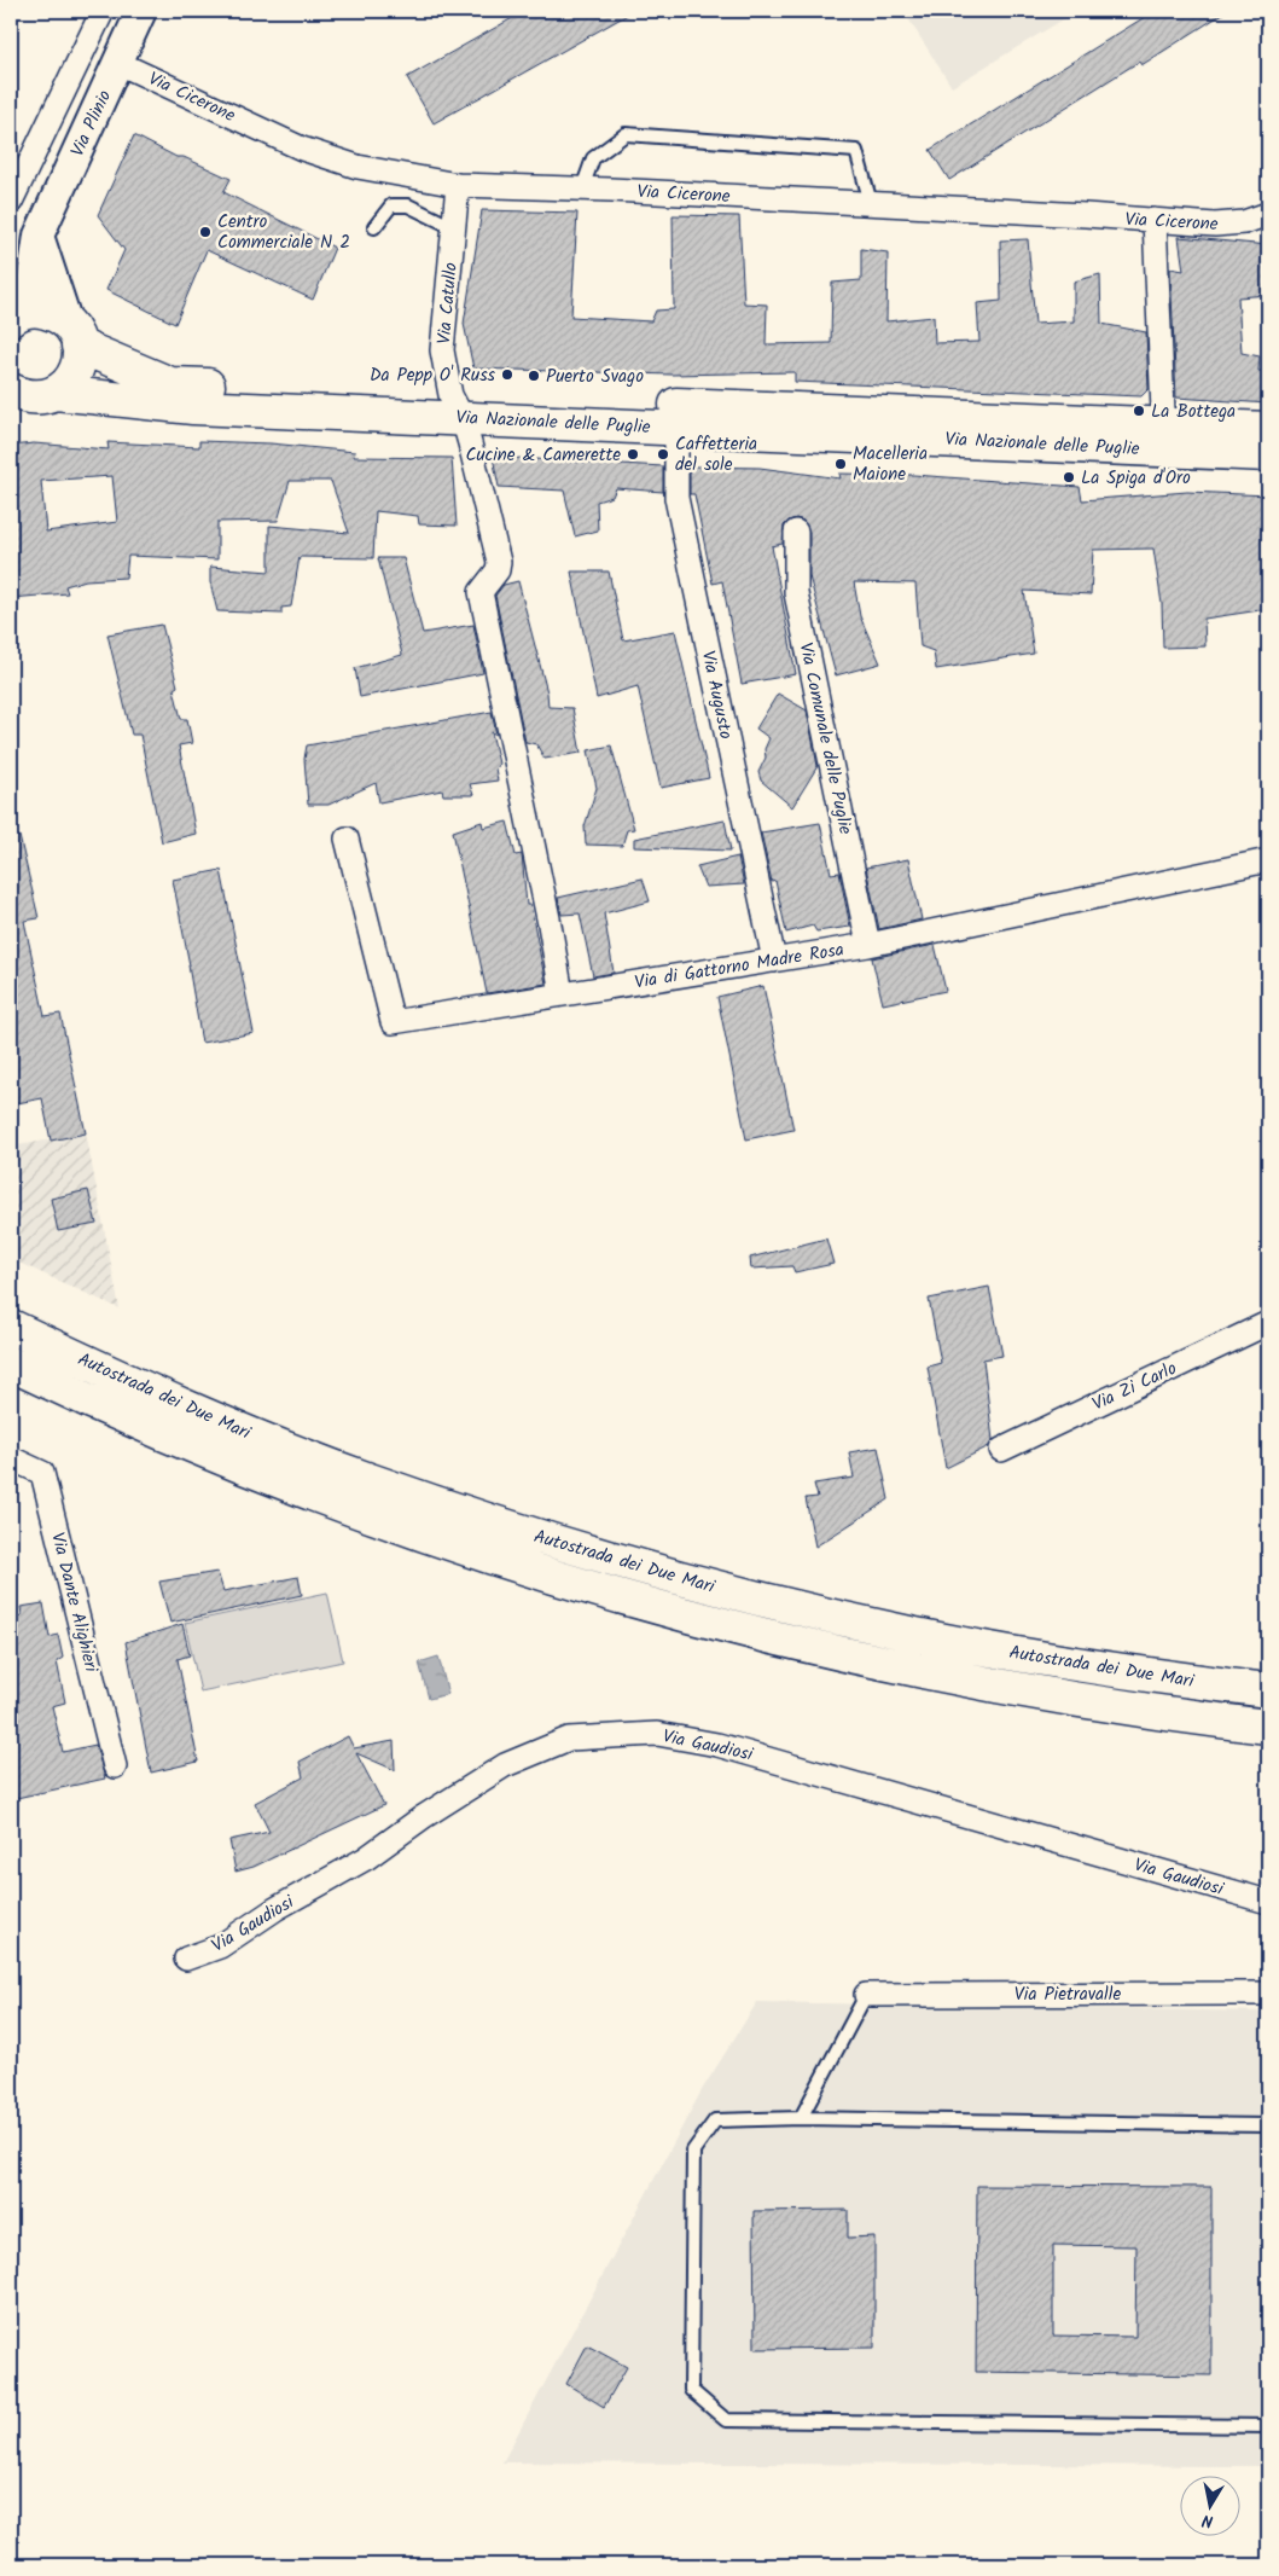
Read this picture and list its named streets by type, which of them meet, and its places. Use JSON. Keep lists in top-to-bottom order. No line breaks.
{"streets":{"main road":["Via Nazionale delle Puglie","Autostrada dei Due Mari"],"street":["Via Cicerone","Via Plinio","Via Catullo","Via Augusto","Via Comunale delle Puglie","Via di Gattorno Madre Rosa","Via Zi Carlo","Via Dante Alighieri","Via Gaudiosi","Via Pietravalle"]},"crossings":[["Via Cicerone","Via Plinio"],["Via Cicerone","Via Catullo"],["Via Plinio","Via Nazionale delle Puglie"],["Via Catullo","Via Nazionale delle Puglie"],["Via Catullo","Via di Gattorno Madre Rosa"],["Via Nazionale delle Puglie","Via Augusto"],["Via Augusto","Via di Gattorno Madre Rosa"],["Via Comunale delle Puglie","Via di Gattorno Madre Rosa"]],"places":["Centro Commerciale N 2","Da Pepp O' Russ","Puerto Svago","La Bottega","Cucine & Camerette","Caffetteria del sole","Macelleria Maione","La Spiga d'Oro"],"north":"bottom"}
